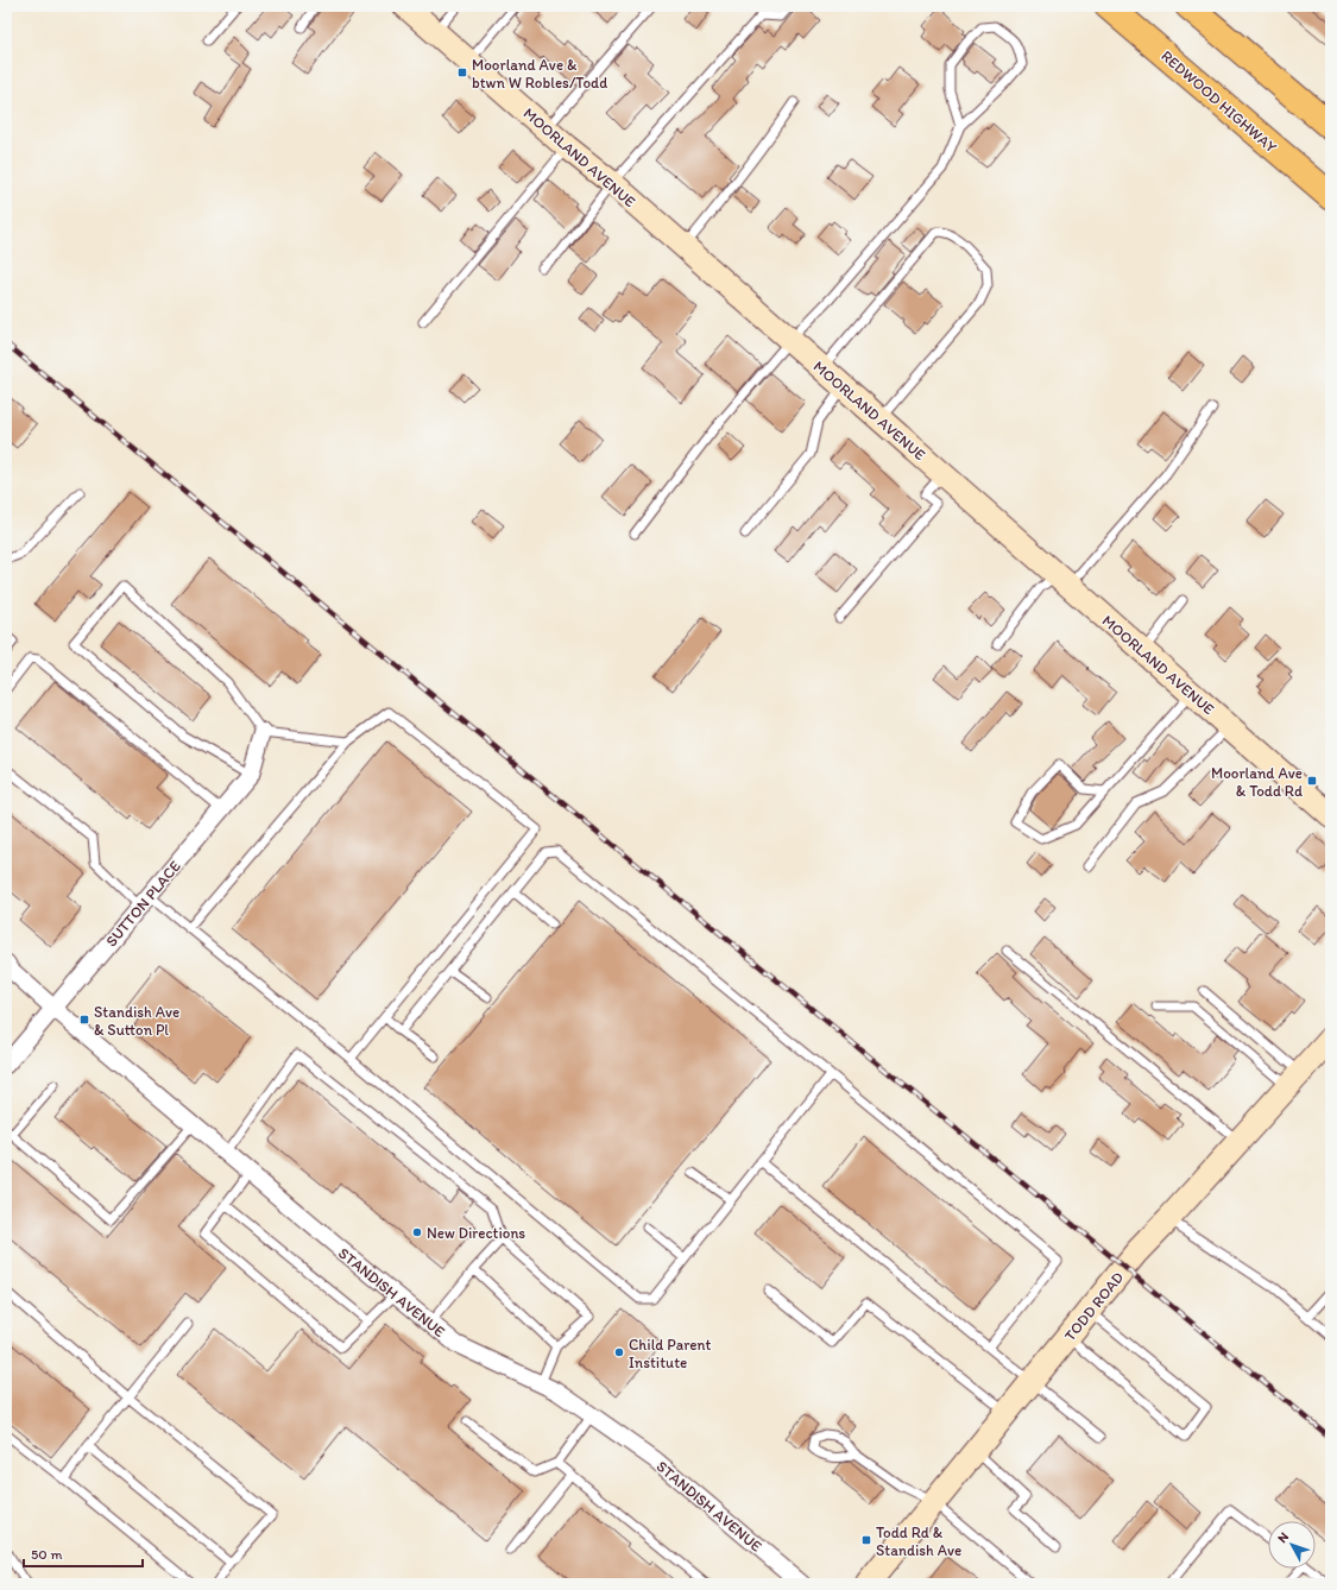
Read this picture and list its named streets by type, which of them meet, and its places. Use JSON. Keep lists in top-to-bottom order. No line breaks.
{"streets":{"highway":["REDWOOD HIGHWAY"],"street":["MOORLAND AVENUE","SUTTON PLACE","STANDISH AVENUE","TODD ROAD"]},"crossings":[["SUTTON PLACE","STANDISH AVENUE"]],"places":{"transit":["Moorland Ave & btwn W Robles/Todd","Moorland Ave & Todd Rd","Standish Ave & Sutton Pl","Todd Rd & Standish Ave"],"other":["New Directions","Child Parent Institute"]},"scale_bar":"50 m","north":"top left"}
